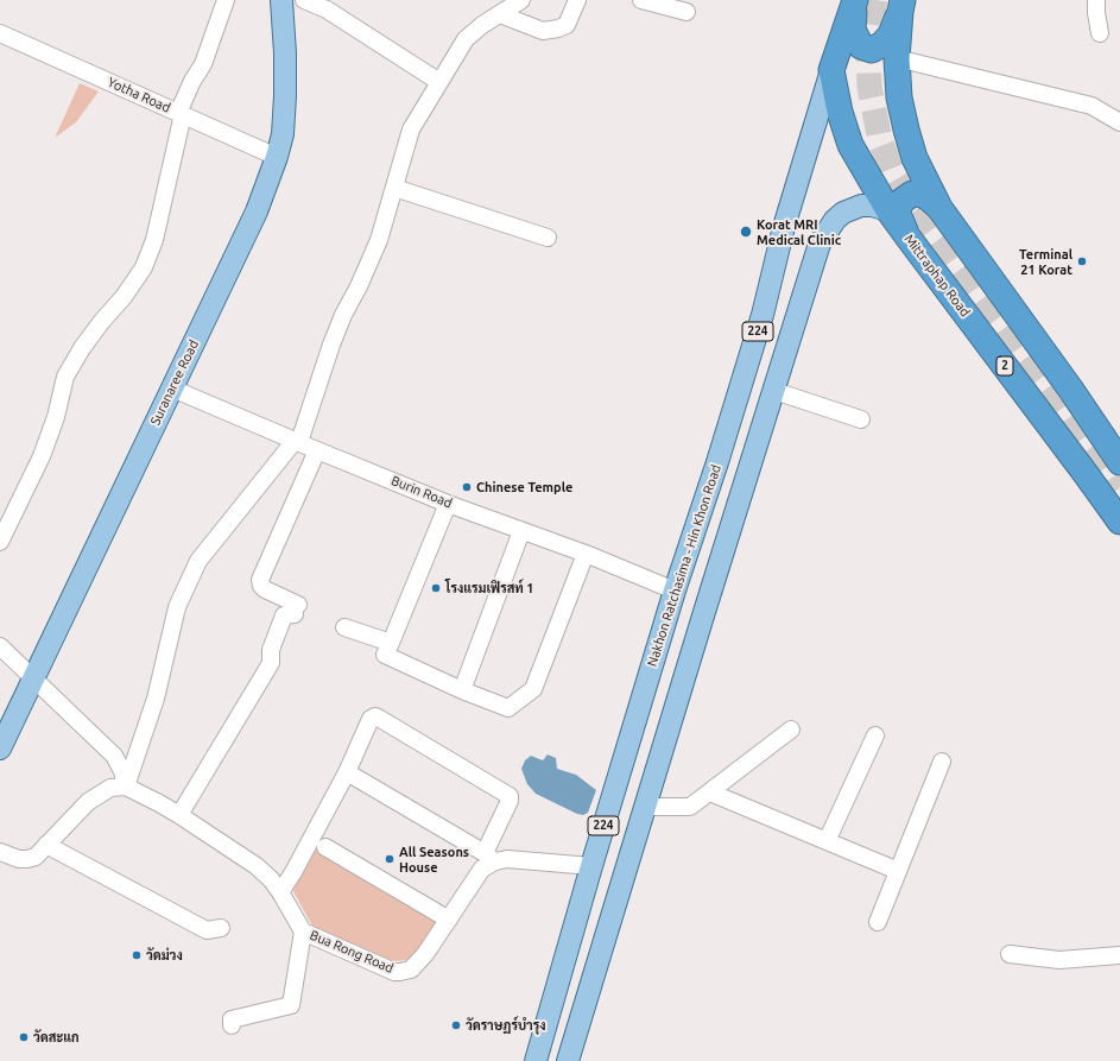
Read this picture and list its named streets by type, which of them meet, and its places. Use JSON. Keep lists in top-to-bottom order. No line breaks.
{"streets":{"highway":["Mittraphap Road","2"],"main road":["224","Suranaree Road","Nakhon Ratchasima - Hin Khon Road"],"street":["Yotha Road","Burin Road","Bua Rong Road"]},"crossings":[["Yotha Road","Suranaree Road"],["Mittraphap Road","224"],["Mittraphap Road","Nakhon Ratchasima - Hin Khon Road"],["Suranaree Road","Burin Road"],["Burin Road","Nakhon Ratchasima - Hin Khon Road"]],"places":["Korat MRI Medical Clinic","Terminal 21 Korat","Chinese Temple","โรงแรมเฟิรสท์ 1","All Seasons House","วัดม่วง","วัดราษฏร์บำรุง","วัดสะแก"]}
